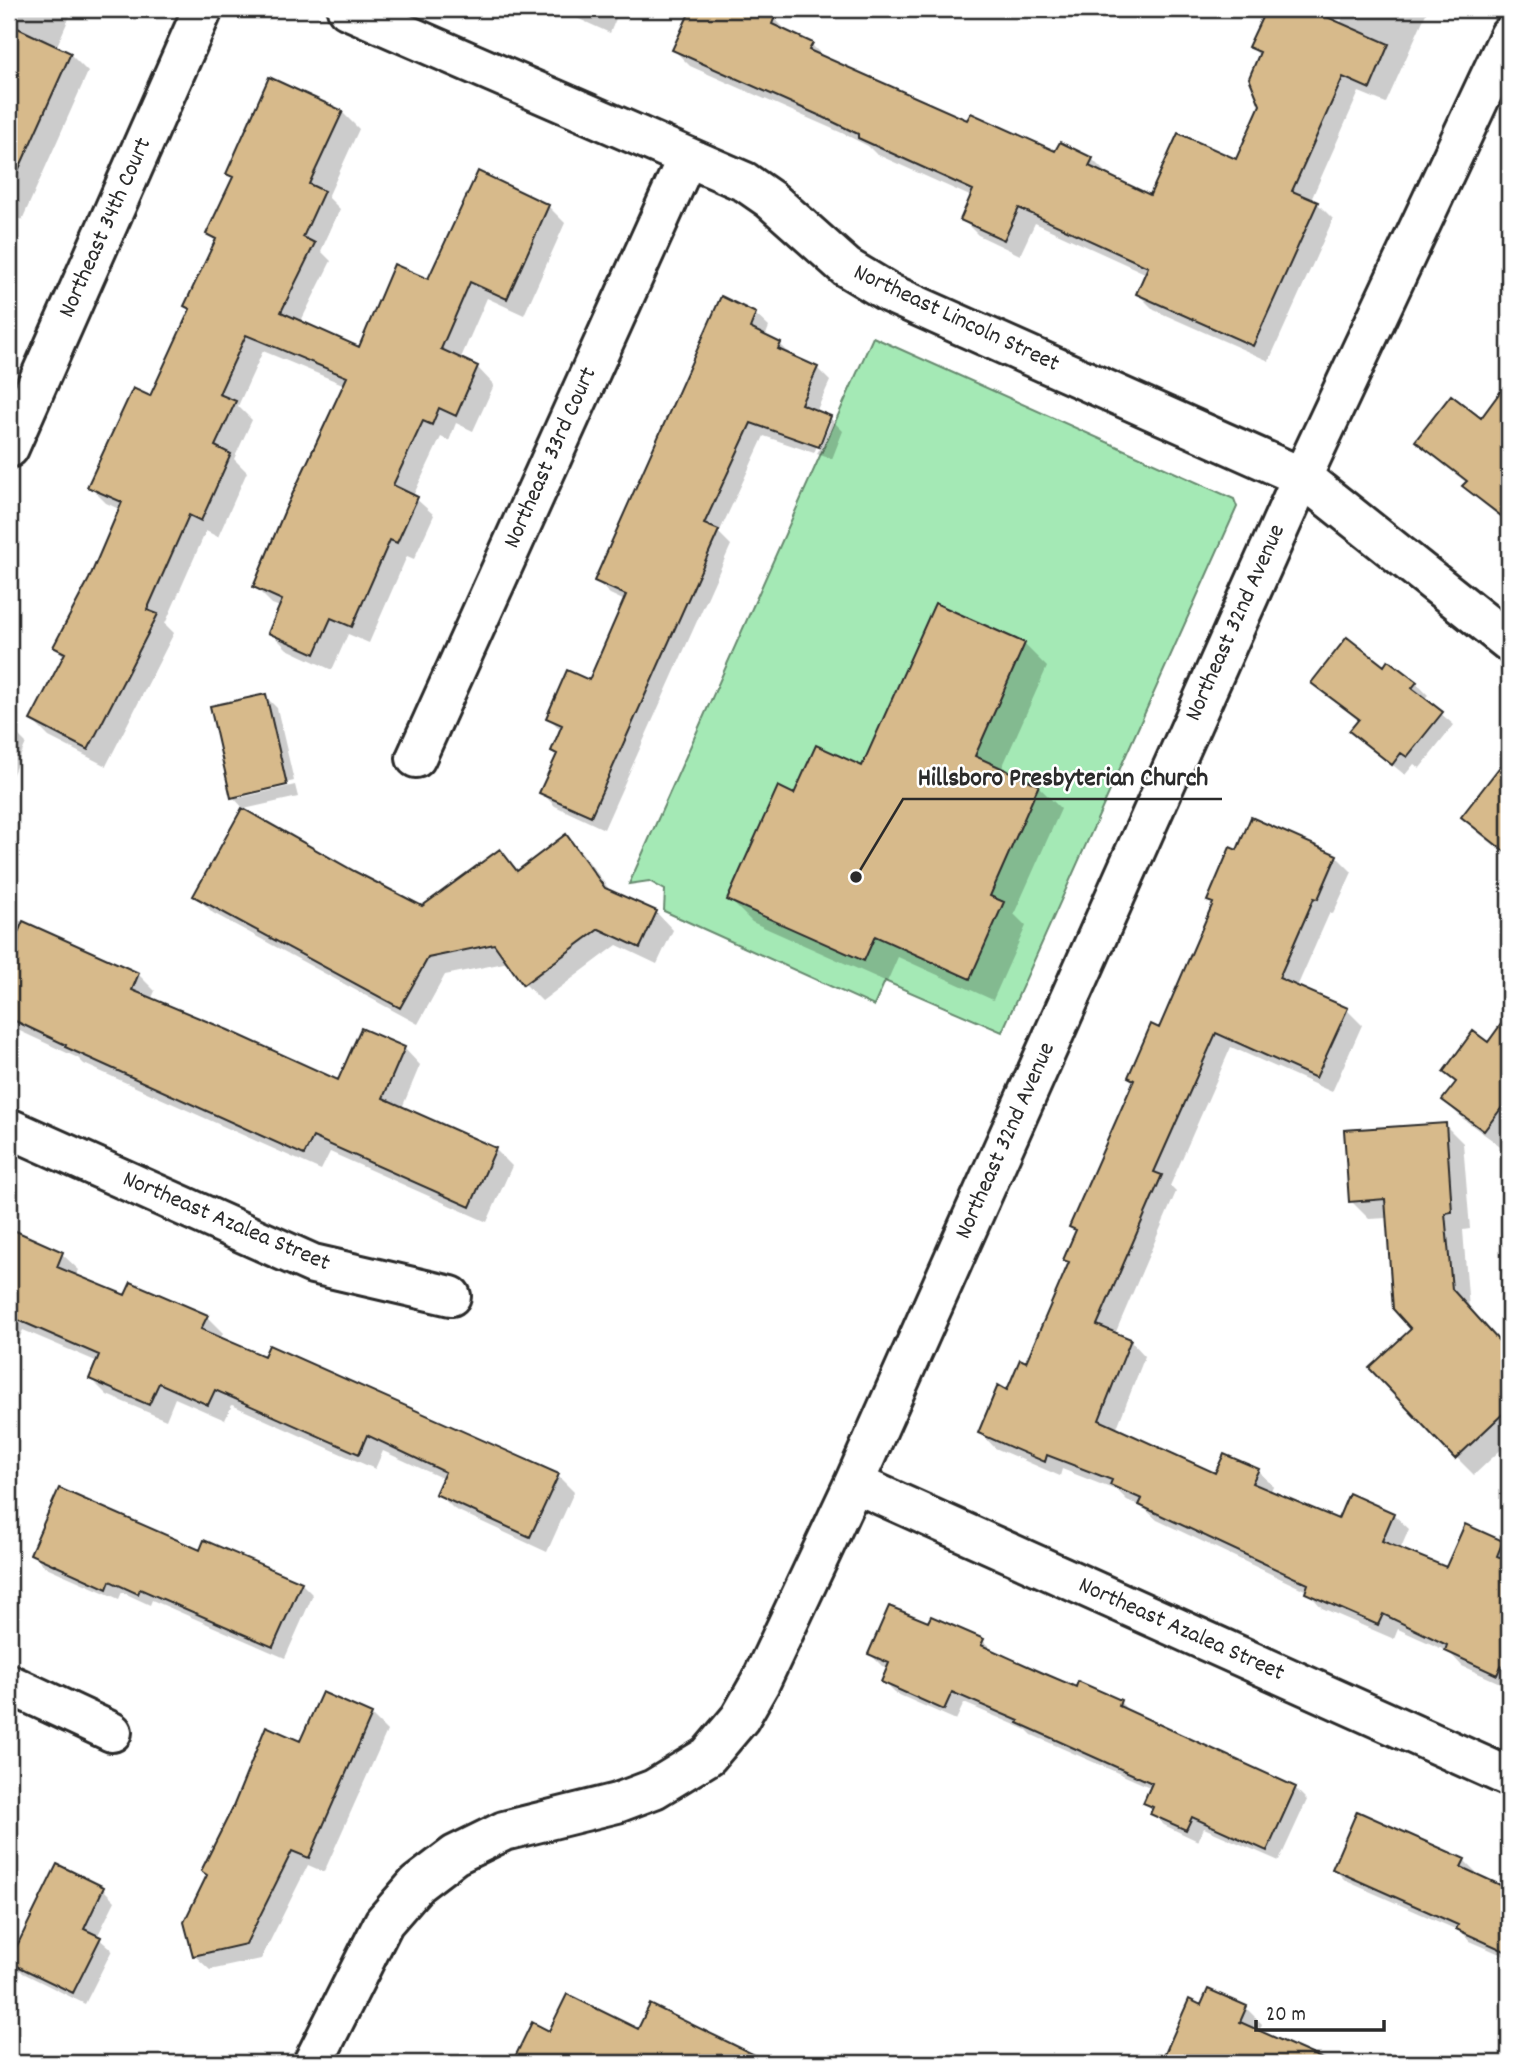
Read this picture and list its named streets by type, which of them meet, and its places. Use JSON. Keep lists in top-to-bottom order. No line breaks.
{"streets":{"street":["Northeast 34th Court","Northeast Lincoln Street","Northeast 33rd Court","Northeast 32nd Avenue","Northeast Azalea Street"]},"crossings":[["Northeast Lincoln Street","Northeast 33rd Court"],["Northeast Lincoln Street","Northeast 32nd Avenue"],["Northeast 32nd Avenue","Northeast Azalea Street"]],"places":["Hillsboro Presbyterian Church"],"scale_bar":"20 m"}
